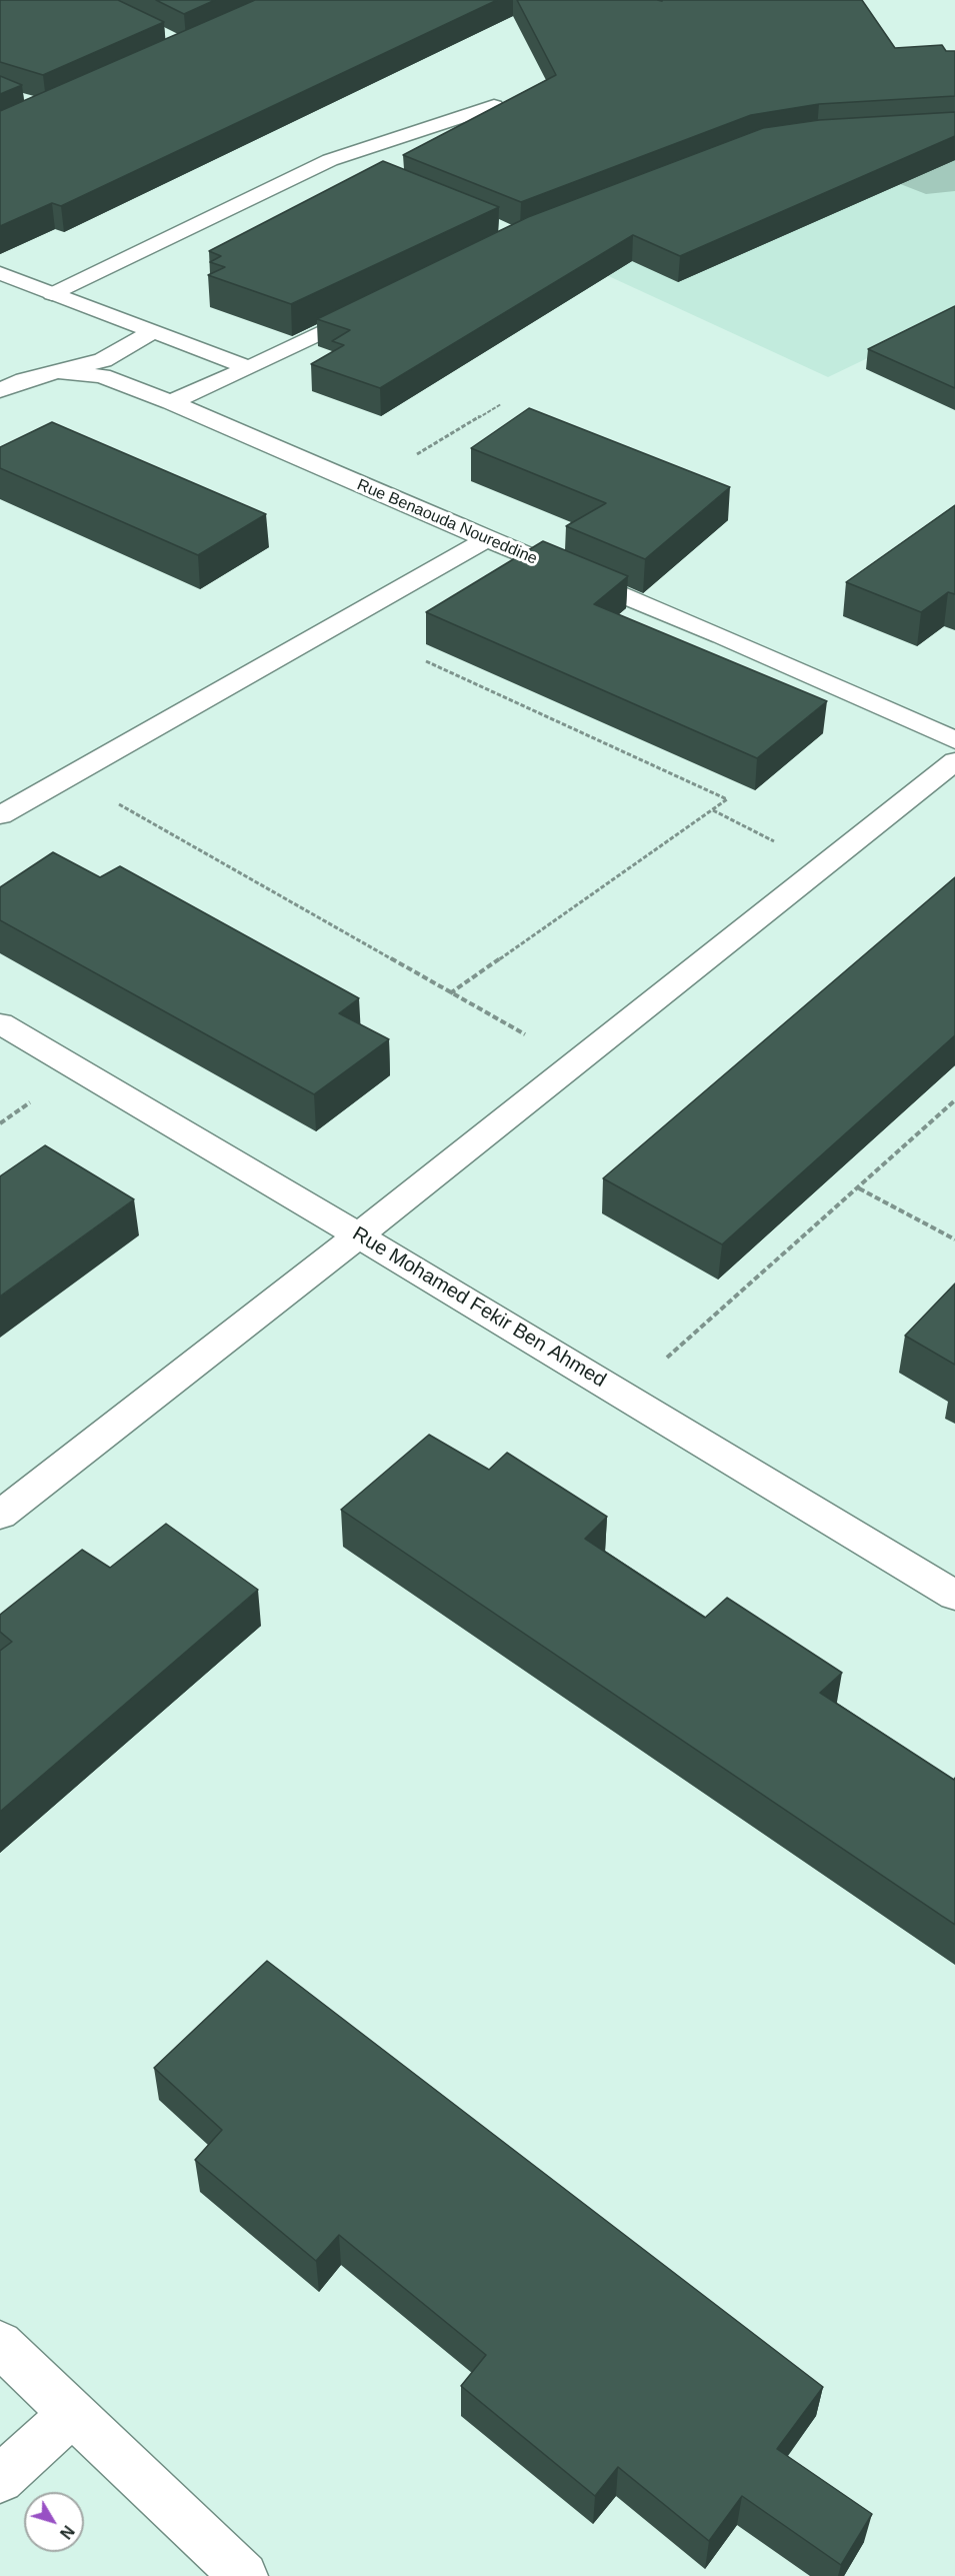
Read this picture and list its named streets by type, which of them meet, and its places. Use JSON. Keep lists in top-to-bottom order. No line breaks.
{"streets":{"street":["Rue Benaouda Noureddine","Rue Mohamed Fekir Ben Ahmed"]},"north":"bottom right"}
